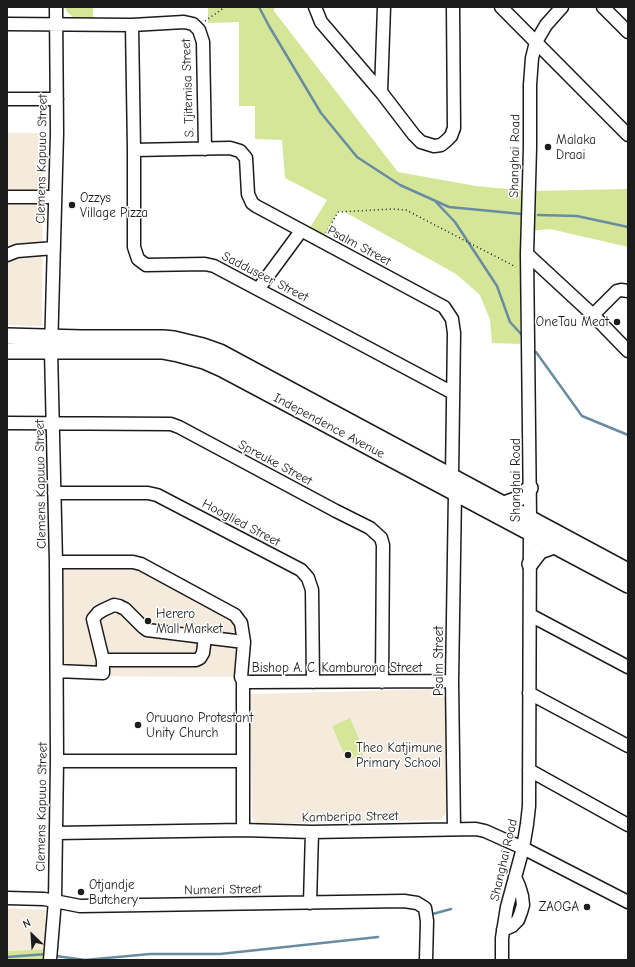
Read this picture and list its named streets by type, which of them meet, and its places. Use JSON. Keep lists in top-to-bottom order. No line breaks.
{"streets":{"main road":["Independence Avenue"],"street":["S. Tjitemisa Street","Shanghai Road","Clemens Kapuuo Street","Psalm Street","Sadduseer Street","Spreuke Street","Hooglied Street","Bishop A. C. Kamburona Street","Kamberipa Street","Numeri Street"]},"crossings":[["S. Tjitemisa Street","Clemens Kapuuo Street"],["S. Tjitemisa Street","Psalm Street"],["S. Tjitemisa Street","Sadduseer Street"],["Shanghai Road","Independence Avenue"],["Shanghai Road","Kamberipa Street"],["Clemens Kapuuo Street","Independence Avenue"],["Clemens Kapuuo Street","Spreuke Street"],["Clemens Kapuuo Street","Hooglied Street"],["Clemens Kapuuo Street","Bishop A. C. Kamburona Street"],["Clemens Kapuuo Street","Kamberipa Street"],["Clemens Kapuuo Street","Numeri Street"],["Psalm Street","Sadduseer Street"],["Psalm Street","Independence Avenue"],["Psalm Street","Bishop A. C. Kamburona Street"],["Psalm Street","Kamberipa Street"],["Spreuke Street","Bishop A. C. Kamburona Street"],["Hooglied Street","Bishop A. C. Kamburona Street"]],"places":["Malaka Draai","Ozzys Village Pizza","OneTau Meat","Herero Mall Market","Oruuano Protestant Unity Church","Theo Katjimune Primary School","Otjandje Butchery","ZAOGA"],"north":"top left"}
